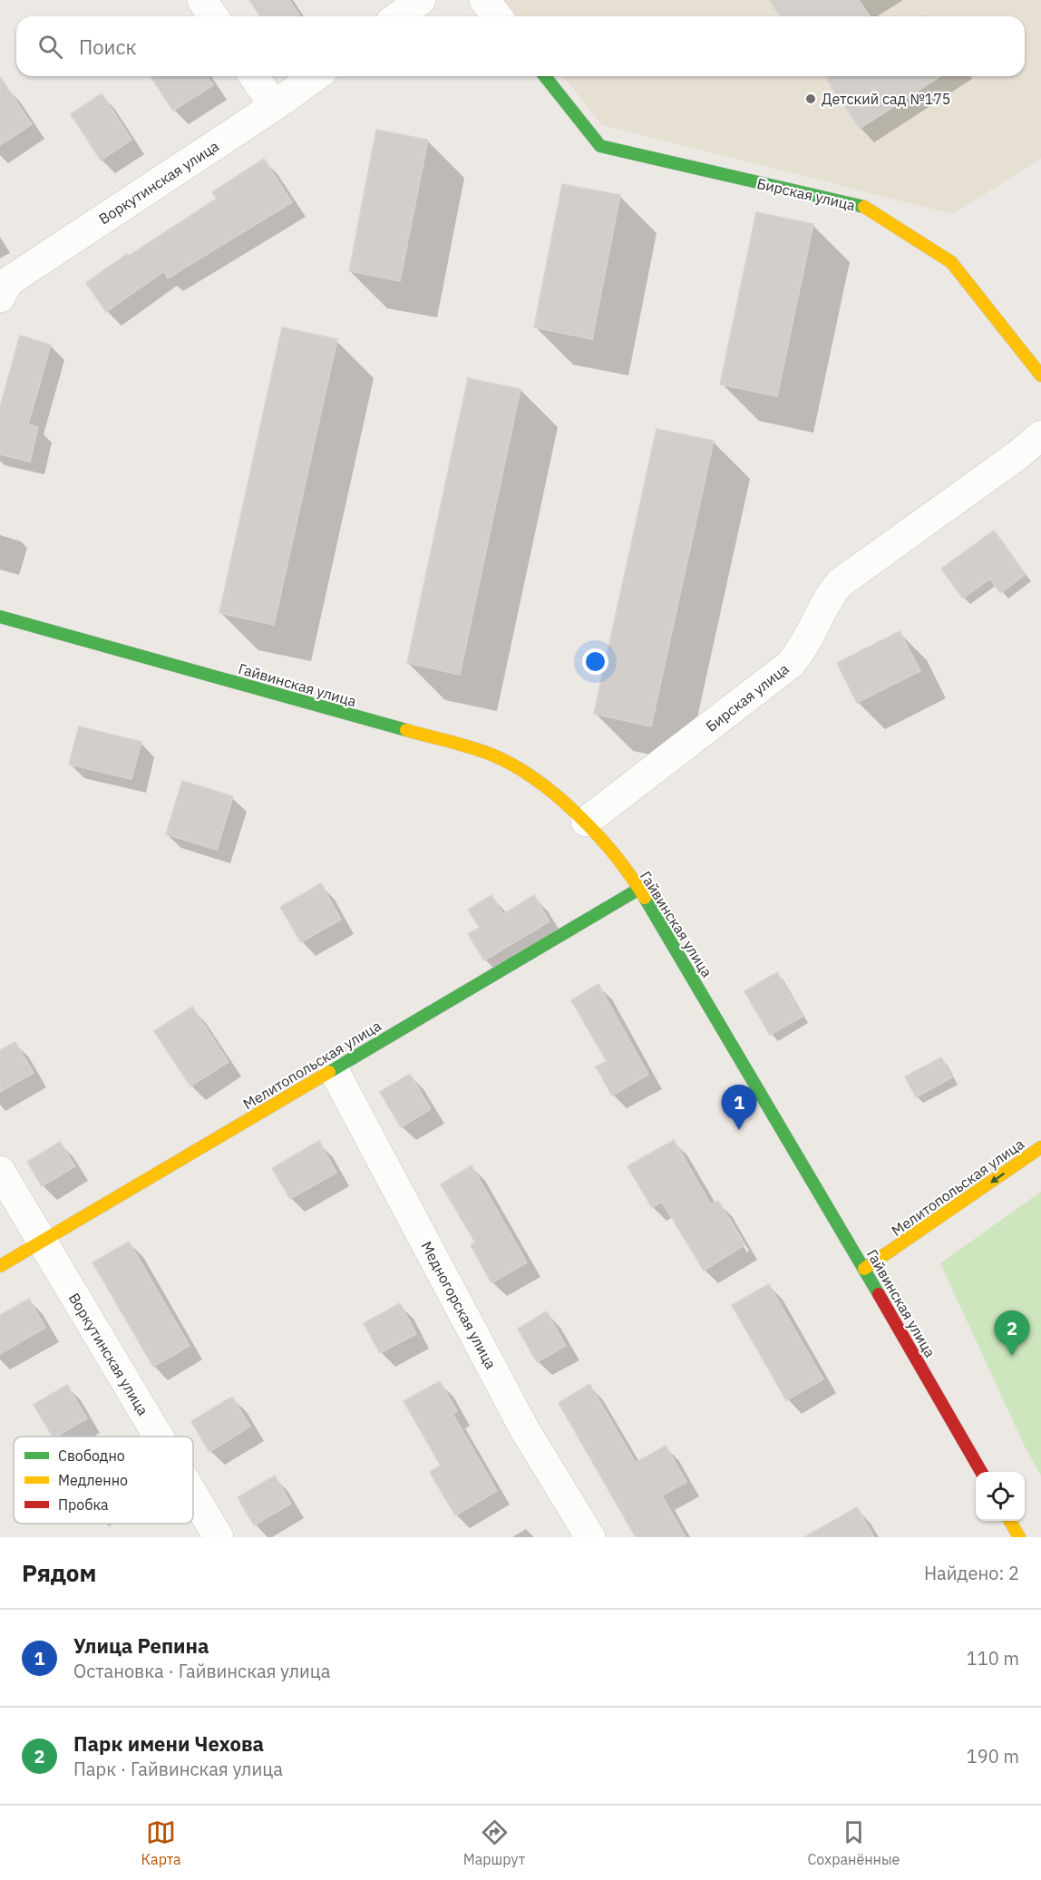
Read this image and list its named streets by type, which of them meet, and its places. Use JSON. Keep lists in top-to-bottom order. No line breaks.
{"streets":{"main road":["Бирская улица","Гайвинская улица","Мелитопольская улица"],"street":["Воркутинская улица","Медногорская улица"]},"crossings":[["Воркутинская улица","Мелитопольская улица"],["Бирская улица","Гайвинская улица"],["Гайвинская улица","Мелитопольская улица"],["Мелитопольская улица","Медногорская улица"]],"places":["Детский сад №175"],"legend":["Свободно","Медленно","Пробка"],"page":{"search":"Поиск","pins":["1","2"],"heading":["Рядом","Найдено: 2"],"list":[{"mark":"1","name":"Улица Репина","note":"Остановка · Гайвинская улица","value":"110 m"},{"mark":"2","name":"Парк имени Чехова","note":"Парк · Гайвинская улица","value":"190 m"}],"nav":["Карта","Маршрут","Сохранённые"]}}
